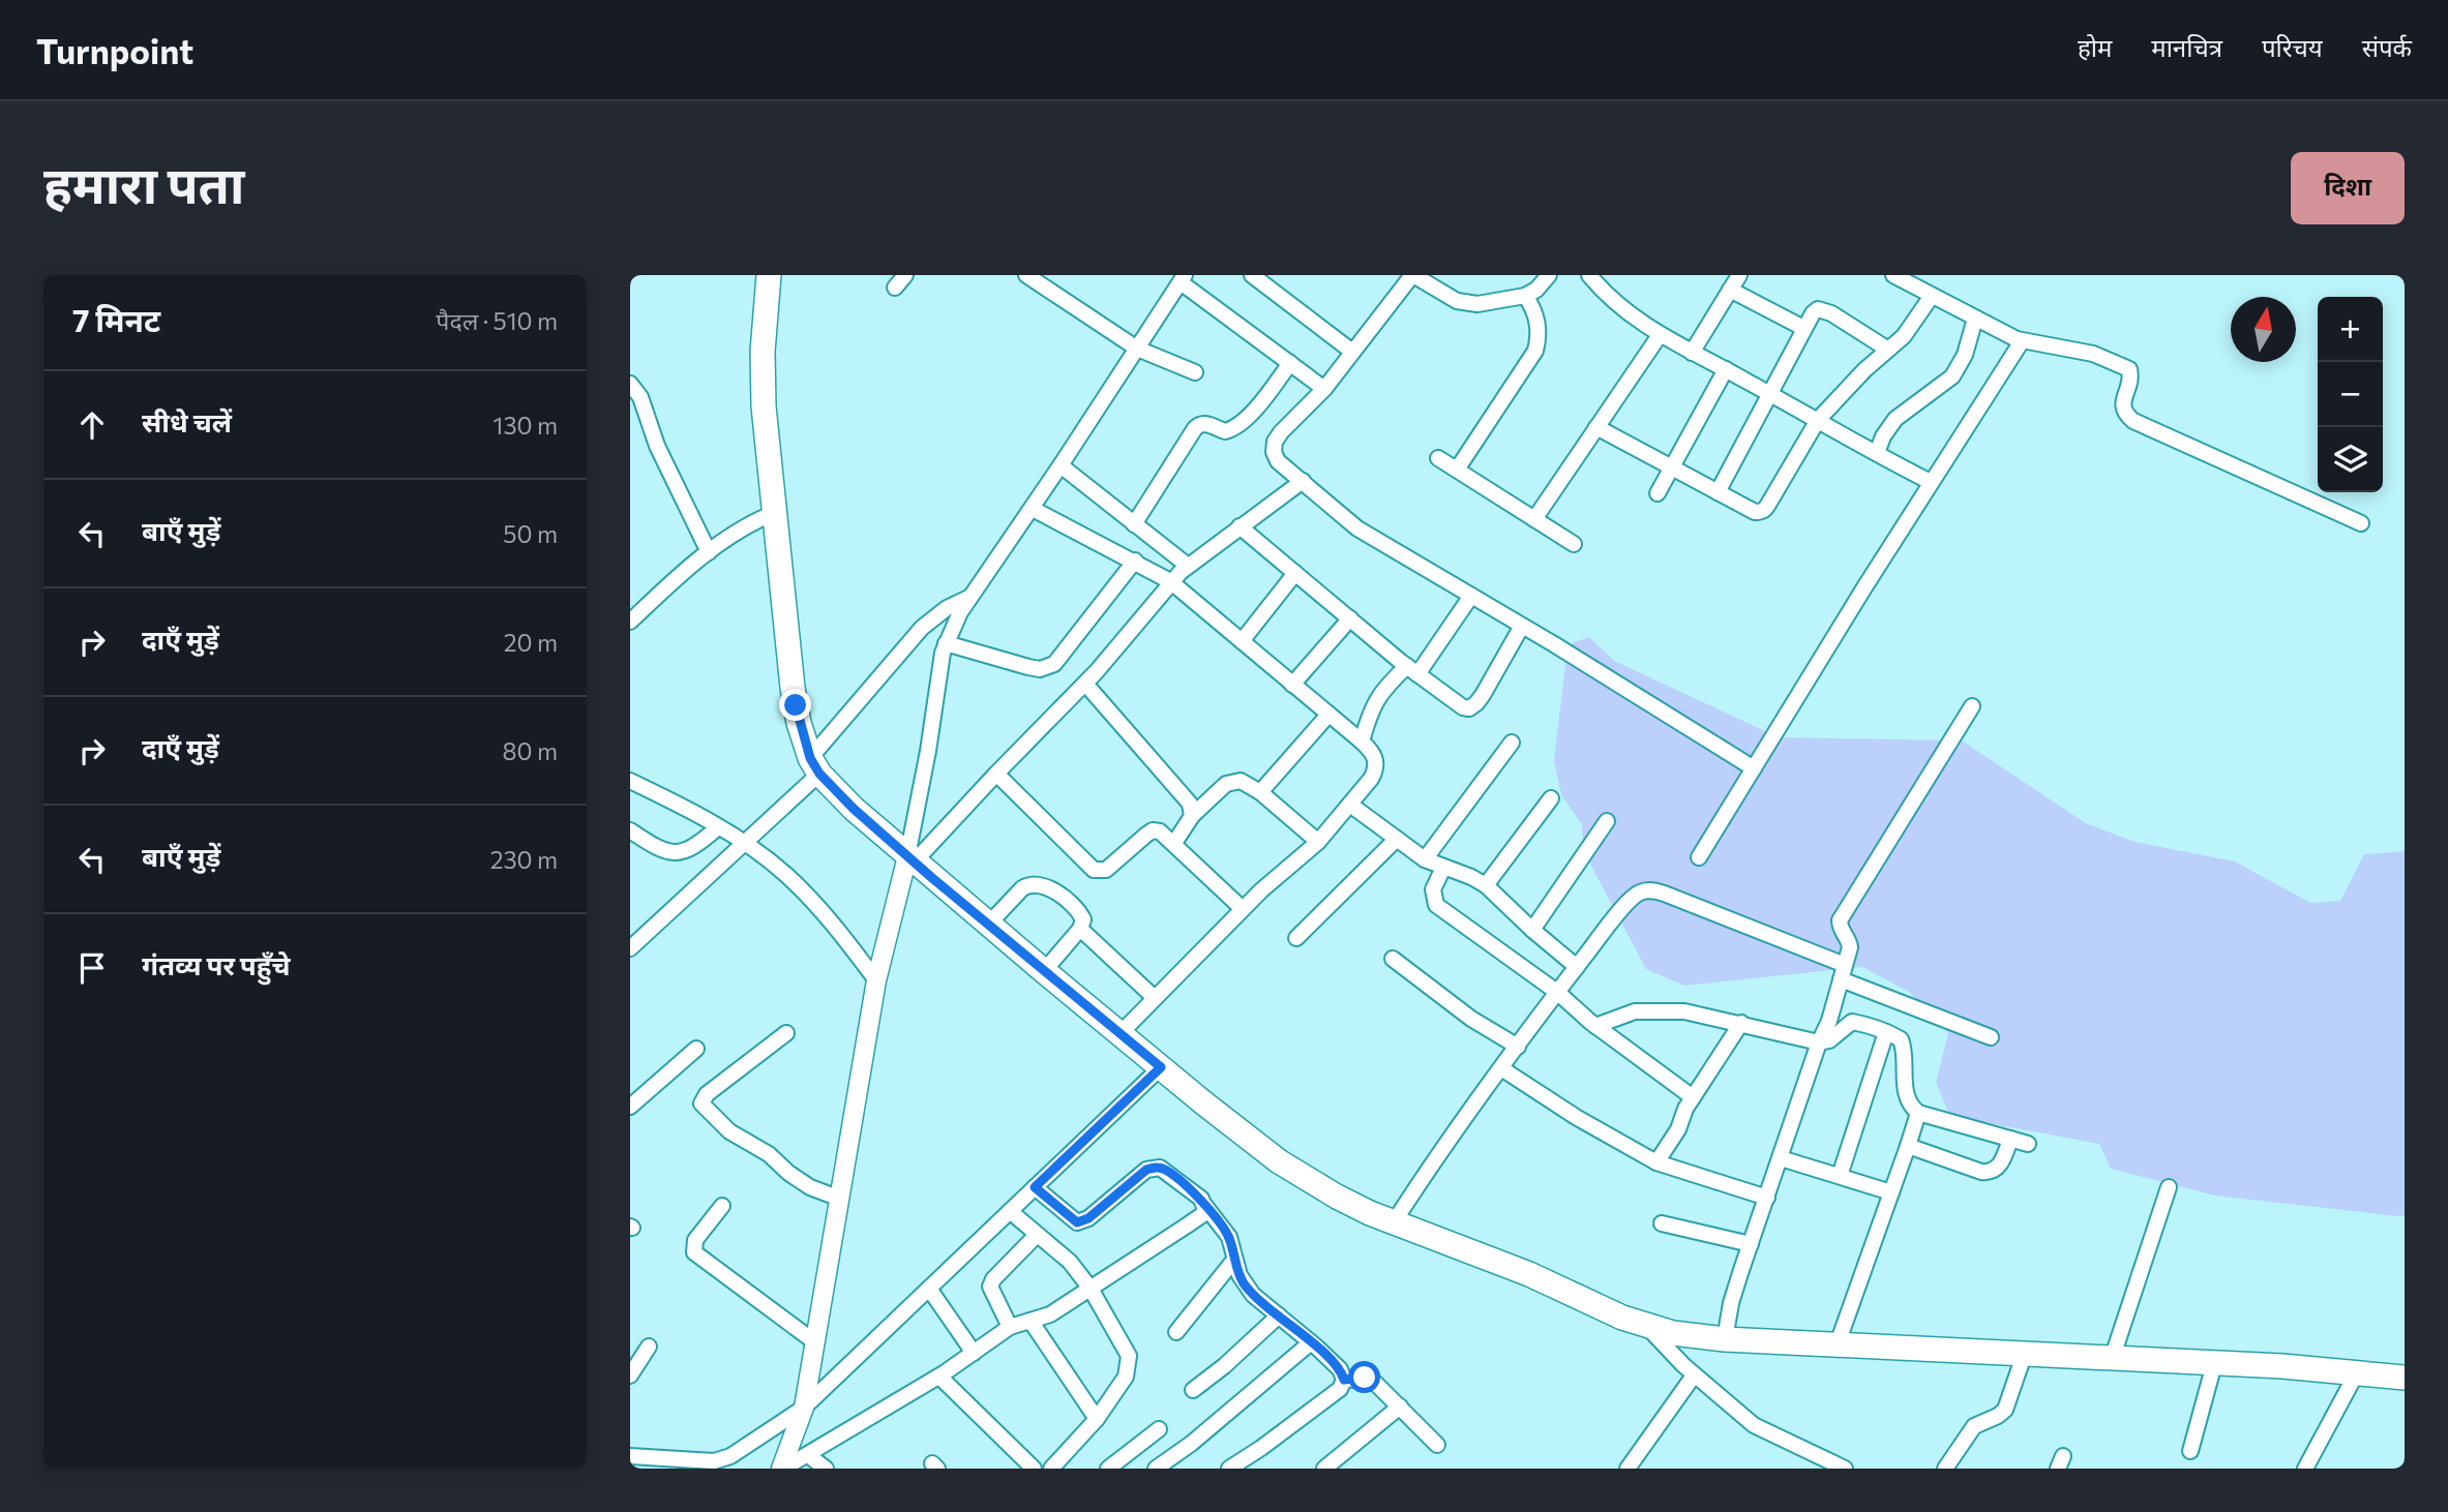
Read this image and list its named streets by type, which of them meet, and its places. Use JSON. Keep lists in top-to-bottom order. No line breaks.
{"north":"top","page":{"header":"Turnpoint","nav":["होम","मानचित्र","परिचय","संपर्क"],"title":"हमारा पता","buttons":"दिशा","heading":["7 मिनट","पैदल · 510 m"],"map_buttons":["+","−"],"list":[["सीधे चलें","130 m"],["बाएँ मुड़ें","50 m"],["दाएँ मुड़ें","20 m"],["दाएँ मुड़ें","80 m"],["बाएँ मुड़ें","230 m"],"गंतव्य पर पहुँचे"]}}
